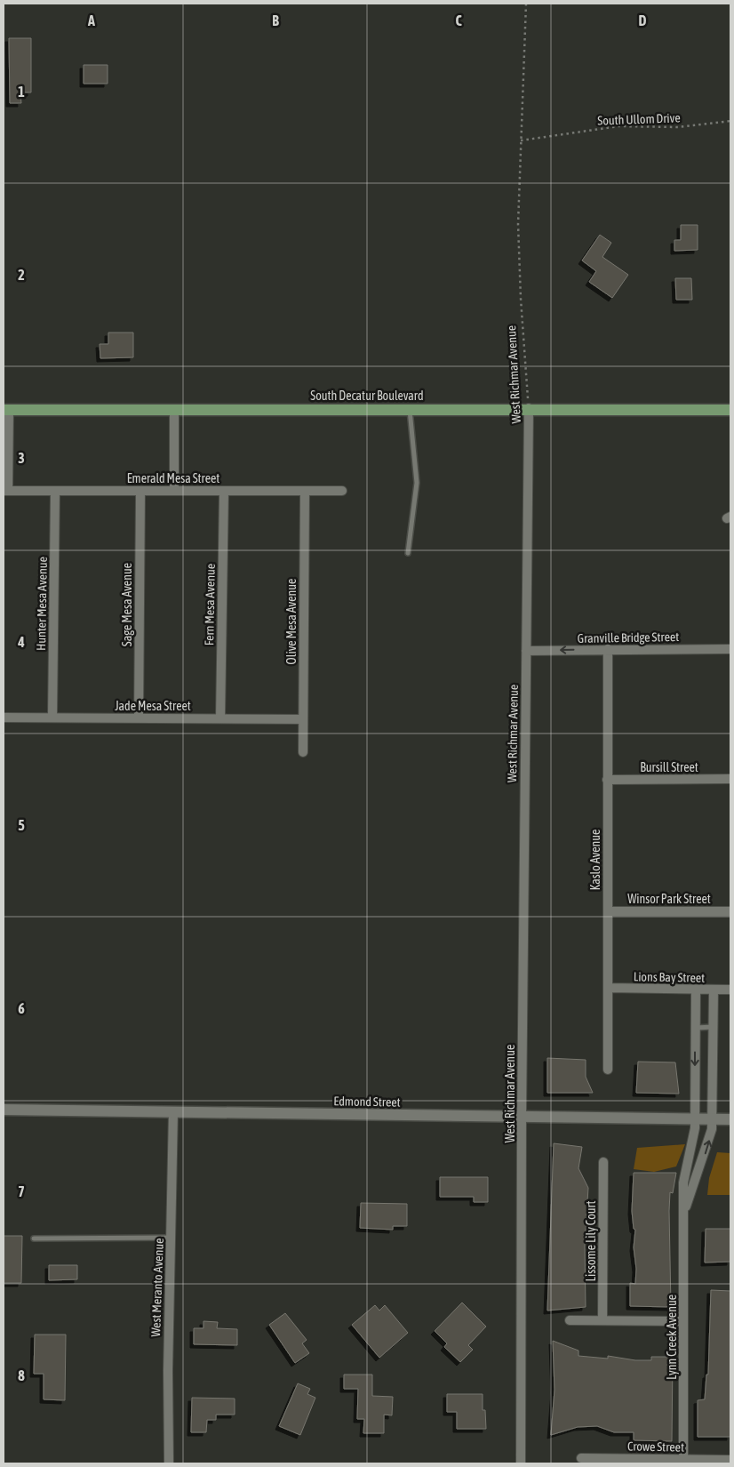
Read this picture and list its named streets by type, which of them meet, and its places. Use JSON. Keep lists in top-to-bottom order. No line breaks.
{"streets":{"main road":["South Decatur Boulevard"],"street":["West Richmar Avenue","Emerald Mesa Street","Hunter Mesa Avenue","Sage Mesa Avenue","Fern Mesa Avenue","Olive Mesa Avenue","Granville Bridge Street","Jade Mesa Street","Bursill Street","Kaslo Avenue","Winsor Park Street","Lions Bay Street","Edmond Street","Lissome Lily Court","West Meranto Avenue","Lynn Creek Avenue","Crowe Street"],"path":["South Ullom Drive"]},"crossings":[["South Ullom Drive","West Richmar Avenue"],["West Richmar Avenue","South Decatur Boulevard"],["West Richmar Avenue","Granville Bridge Street"],["West Richmar Avenue","Edmond Street"],["Emerald Mesa Street","Hunter Mesa Avenue"],["Emerald Mesa Street","Sage Mesa Avenue"],["Emerald Mesa Street","Fern Mesa Avenue"],["Emerald Mesa Street","Olive Mesa Avenue"],["Hunter Mesa Avenue","Jade Mesa Street"],["Sage Mesa Avenue","Jade Mesa Street"],["Fern Mesa Avenue","Jade Mesa Street"],["Olive Mesa Avenue","Jade Mesa Street"],["Granville Bridge Street","Kaslo Avenue"],["Bursill Street","Kaslo Avenue"],["Kaslo Avenue","Winsor Park Street"],["Kaslo Avenue","Lions Bay Street"],["Lions Bay Street","Lynn Creek Avenue"],["Edmond Street","West Meranto Avenue"],["Edmond Street","Lynn Creek Avenue"],["Lynn Creek Avenue","Crowe Street"]],"one_way":["Granville Bridge Street"],"grid":{"columns":["A","B","C","D"],"rows":["1","2","3","4","5","6","7","8"]}}
